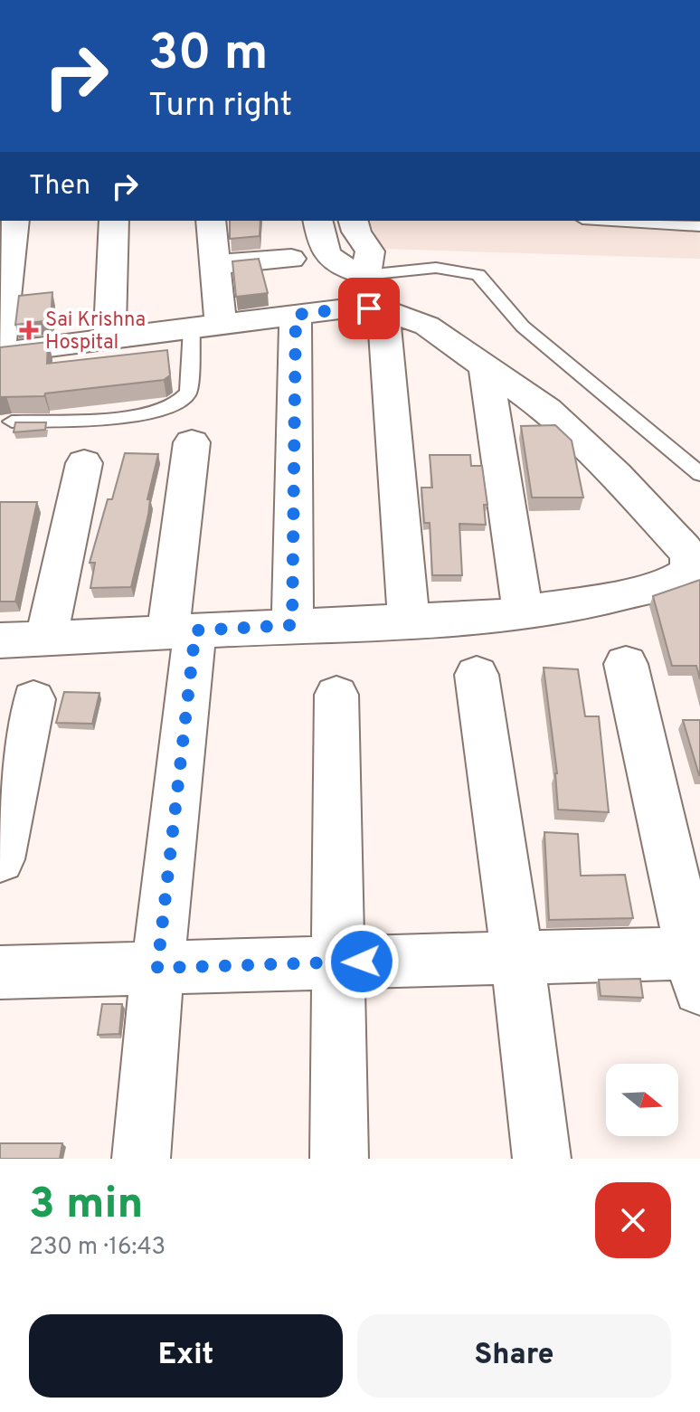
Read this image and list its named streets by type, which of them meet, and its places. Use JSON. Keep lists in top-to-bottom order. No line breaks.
{"places":{"health":["Sai Krishna Hospital"]},"north":"right","page":{"turn":["30 m","Turn right"],"then":"Then","heading":["3 min","230 m · 16:43"],"buttons":["Exit","Share"]}}
